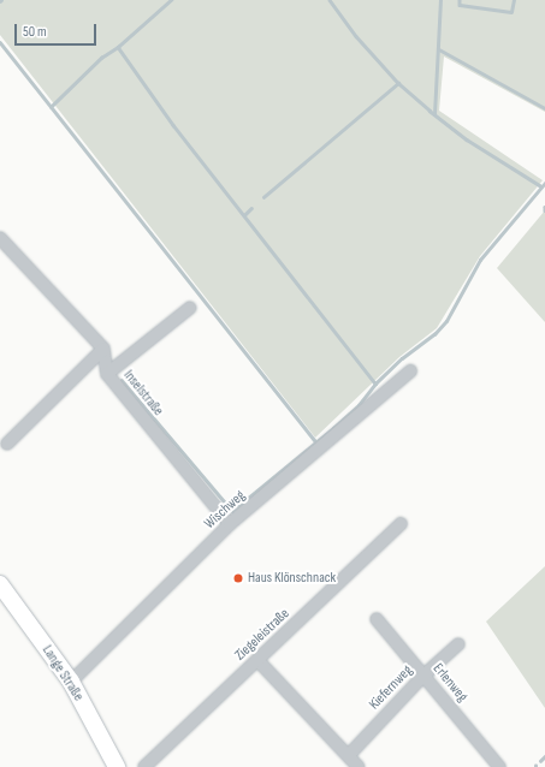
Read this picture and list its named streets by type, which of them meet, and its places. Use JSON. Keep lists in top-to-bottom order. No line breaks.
{"streets":{"street":["Inselstraße","Wischweg","Ziegeleistraße","Lange Straße","Erlenweg","Kiefernweg"]},"crossings":[["Inselstraße","Wischweg"],["Wischweg","Lange Straße"],["Erlenweg","Kiefernweg"]],"places":["Haus Klönschnack"],"scale_bar":"50 m"}
